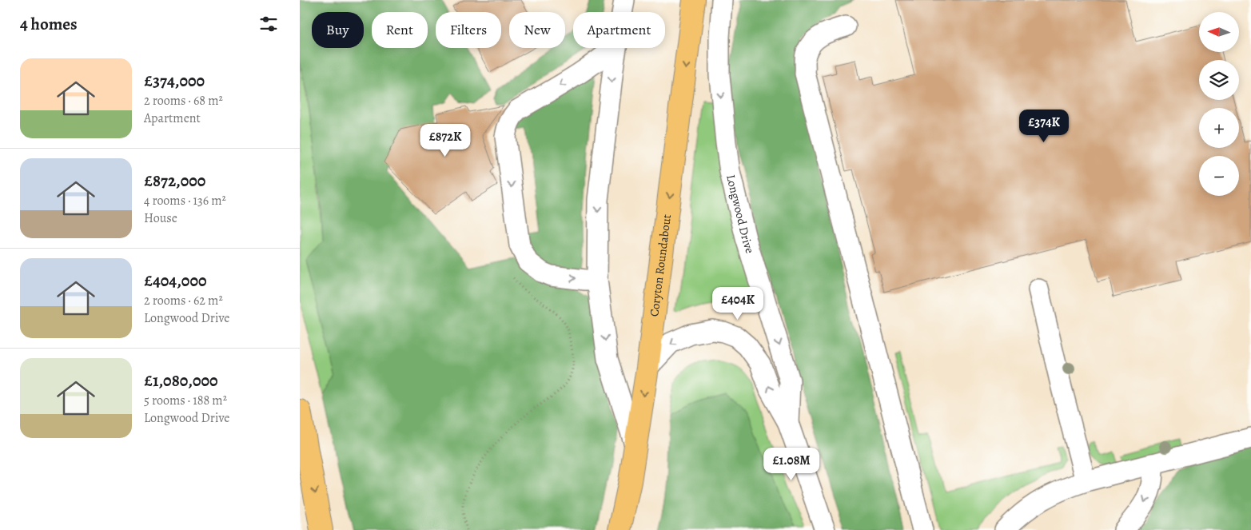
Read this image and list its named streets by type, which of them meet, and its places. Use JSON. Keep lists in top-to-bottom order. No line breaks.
{"streets":{"highway":["Coryton Roundabout"],"street":["Longwood Drive"]},"crossings":[["Longwood Drive","Coryton Roundabout"]],"one_way":["Coryton Roundabout"],"north":"left","page":{"heading":"4 homes","map_buttons":["+","−"],"chip":["Buy","Rent","Filters","New","Apartment"],"list":[{"name":"£374,000","note":"2 rooms · 68 m² · Apartment"},{"name":"£872,000","note":"4 rooms · 136 m² · House"},{"name":"£404,000","note":"2 rooms · 62 m² · Longwood Drive"},{"name":"£1,080,000","note":"5 rooms · 188 m² · Longwood Drive"}],"price":["£374K","£872K","£404K","£1.08M"]}}
